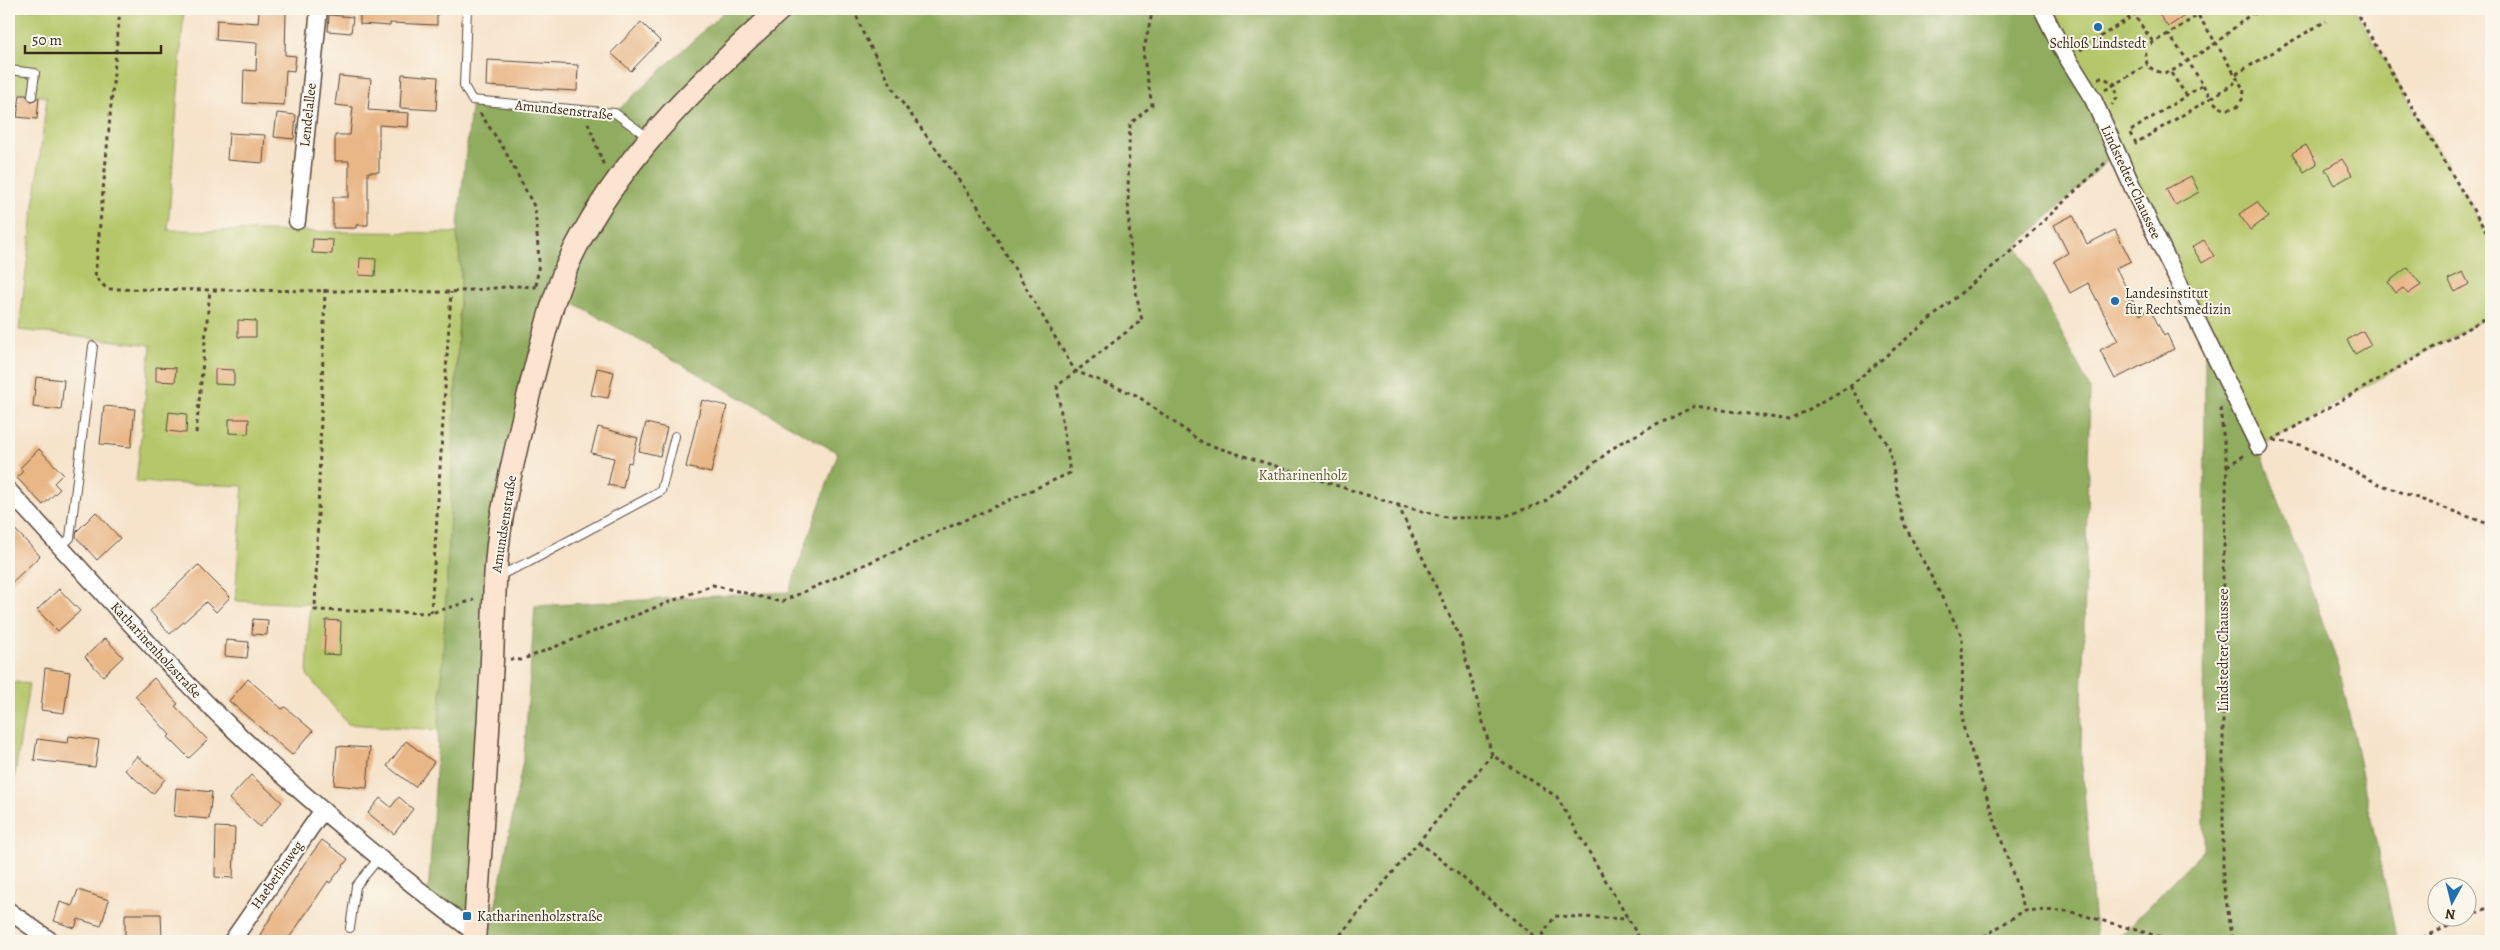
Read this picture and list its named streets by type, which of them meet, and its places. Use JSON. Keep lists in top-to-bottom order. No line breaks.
{"streets":{"street":["Amundsenstraße","Lendelallee","Lindstedter Chaussee","Katharinenholzstraße","Haeberlinweg"]},"crossings":[["Amundsenstraße","Katharinenholzstraße"],["Katharinenholzstraße","Haeberlinweg"]],"parks":["Katharinenholz"],"places":{"other":["Schloß Lindstedt","Landesinstitut für Rechtsmedizin"],"transit":["Katharinenholzstraße"]},"scale_bar":"50 m","north":"bottom"}
